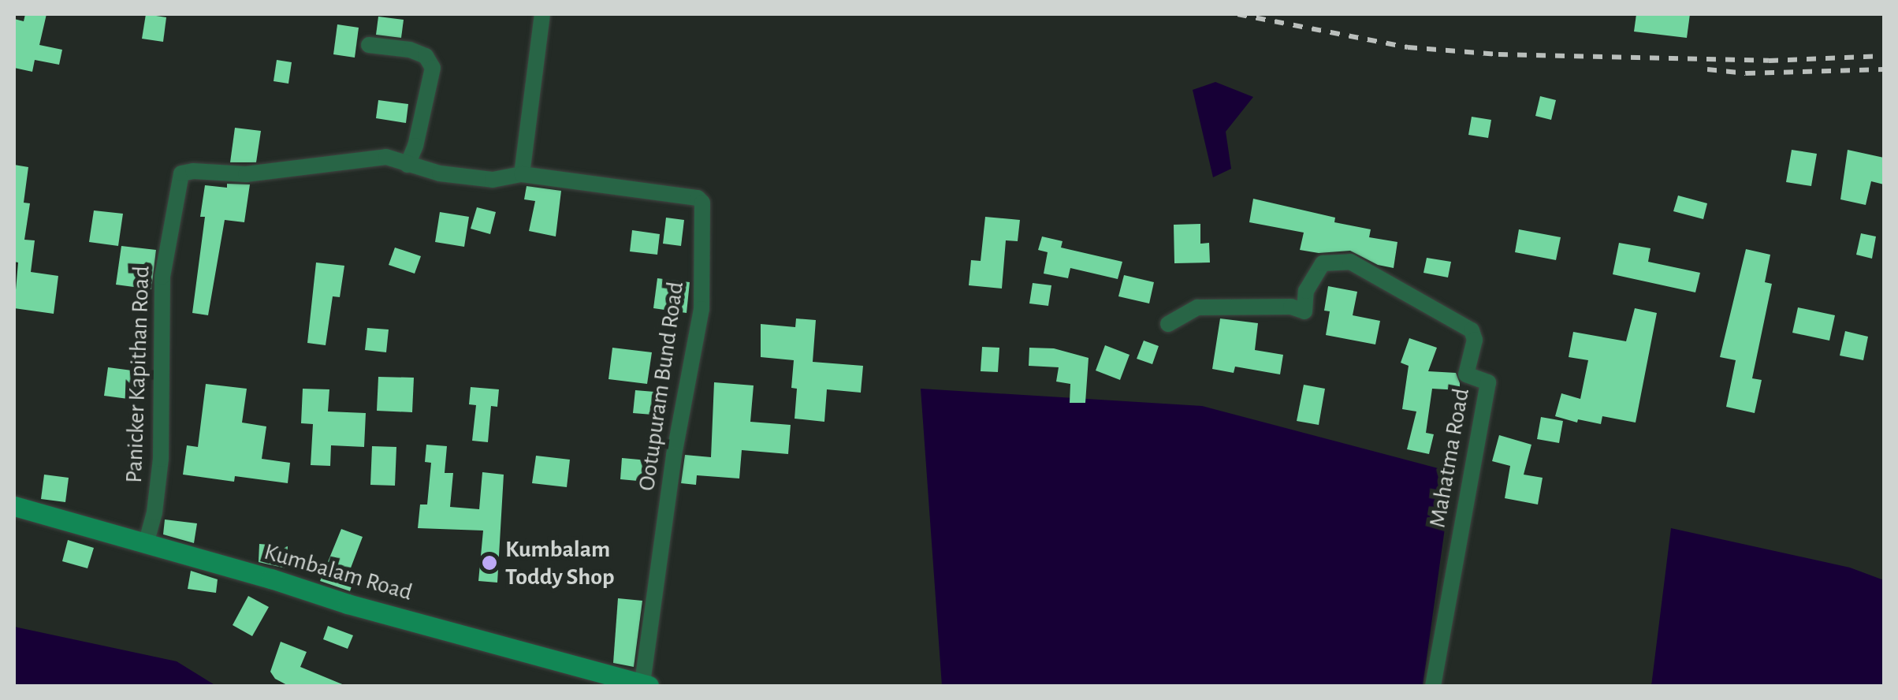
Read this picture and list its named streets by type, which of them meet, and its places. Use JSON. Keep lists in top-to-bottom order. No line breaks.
{"streets":{"main road":["Kumbalam Road"],"street":["Panicker Kapithan Road","Ootupuram Bund Road","Mahatma Road"]},"crossings":[["Panicker Kapithan Road","Ootupuram Bund Road"],["Panicker Kapithan Road","Kumbalam Road"],["Ootupuram Bund Road","Kumbalam Road"]],"places":["Kumbalam Toddy Shop"]}
